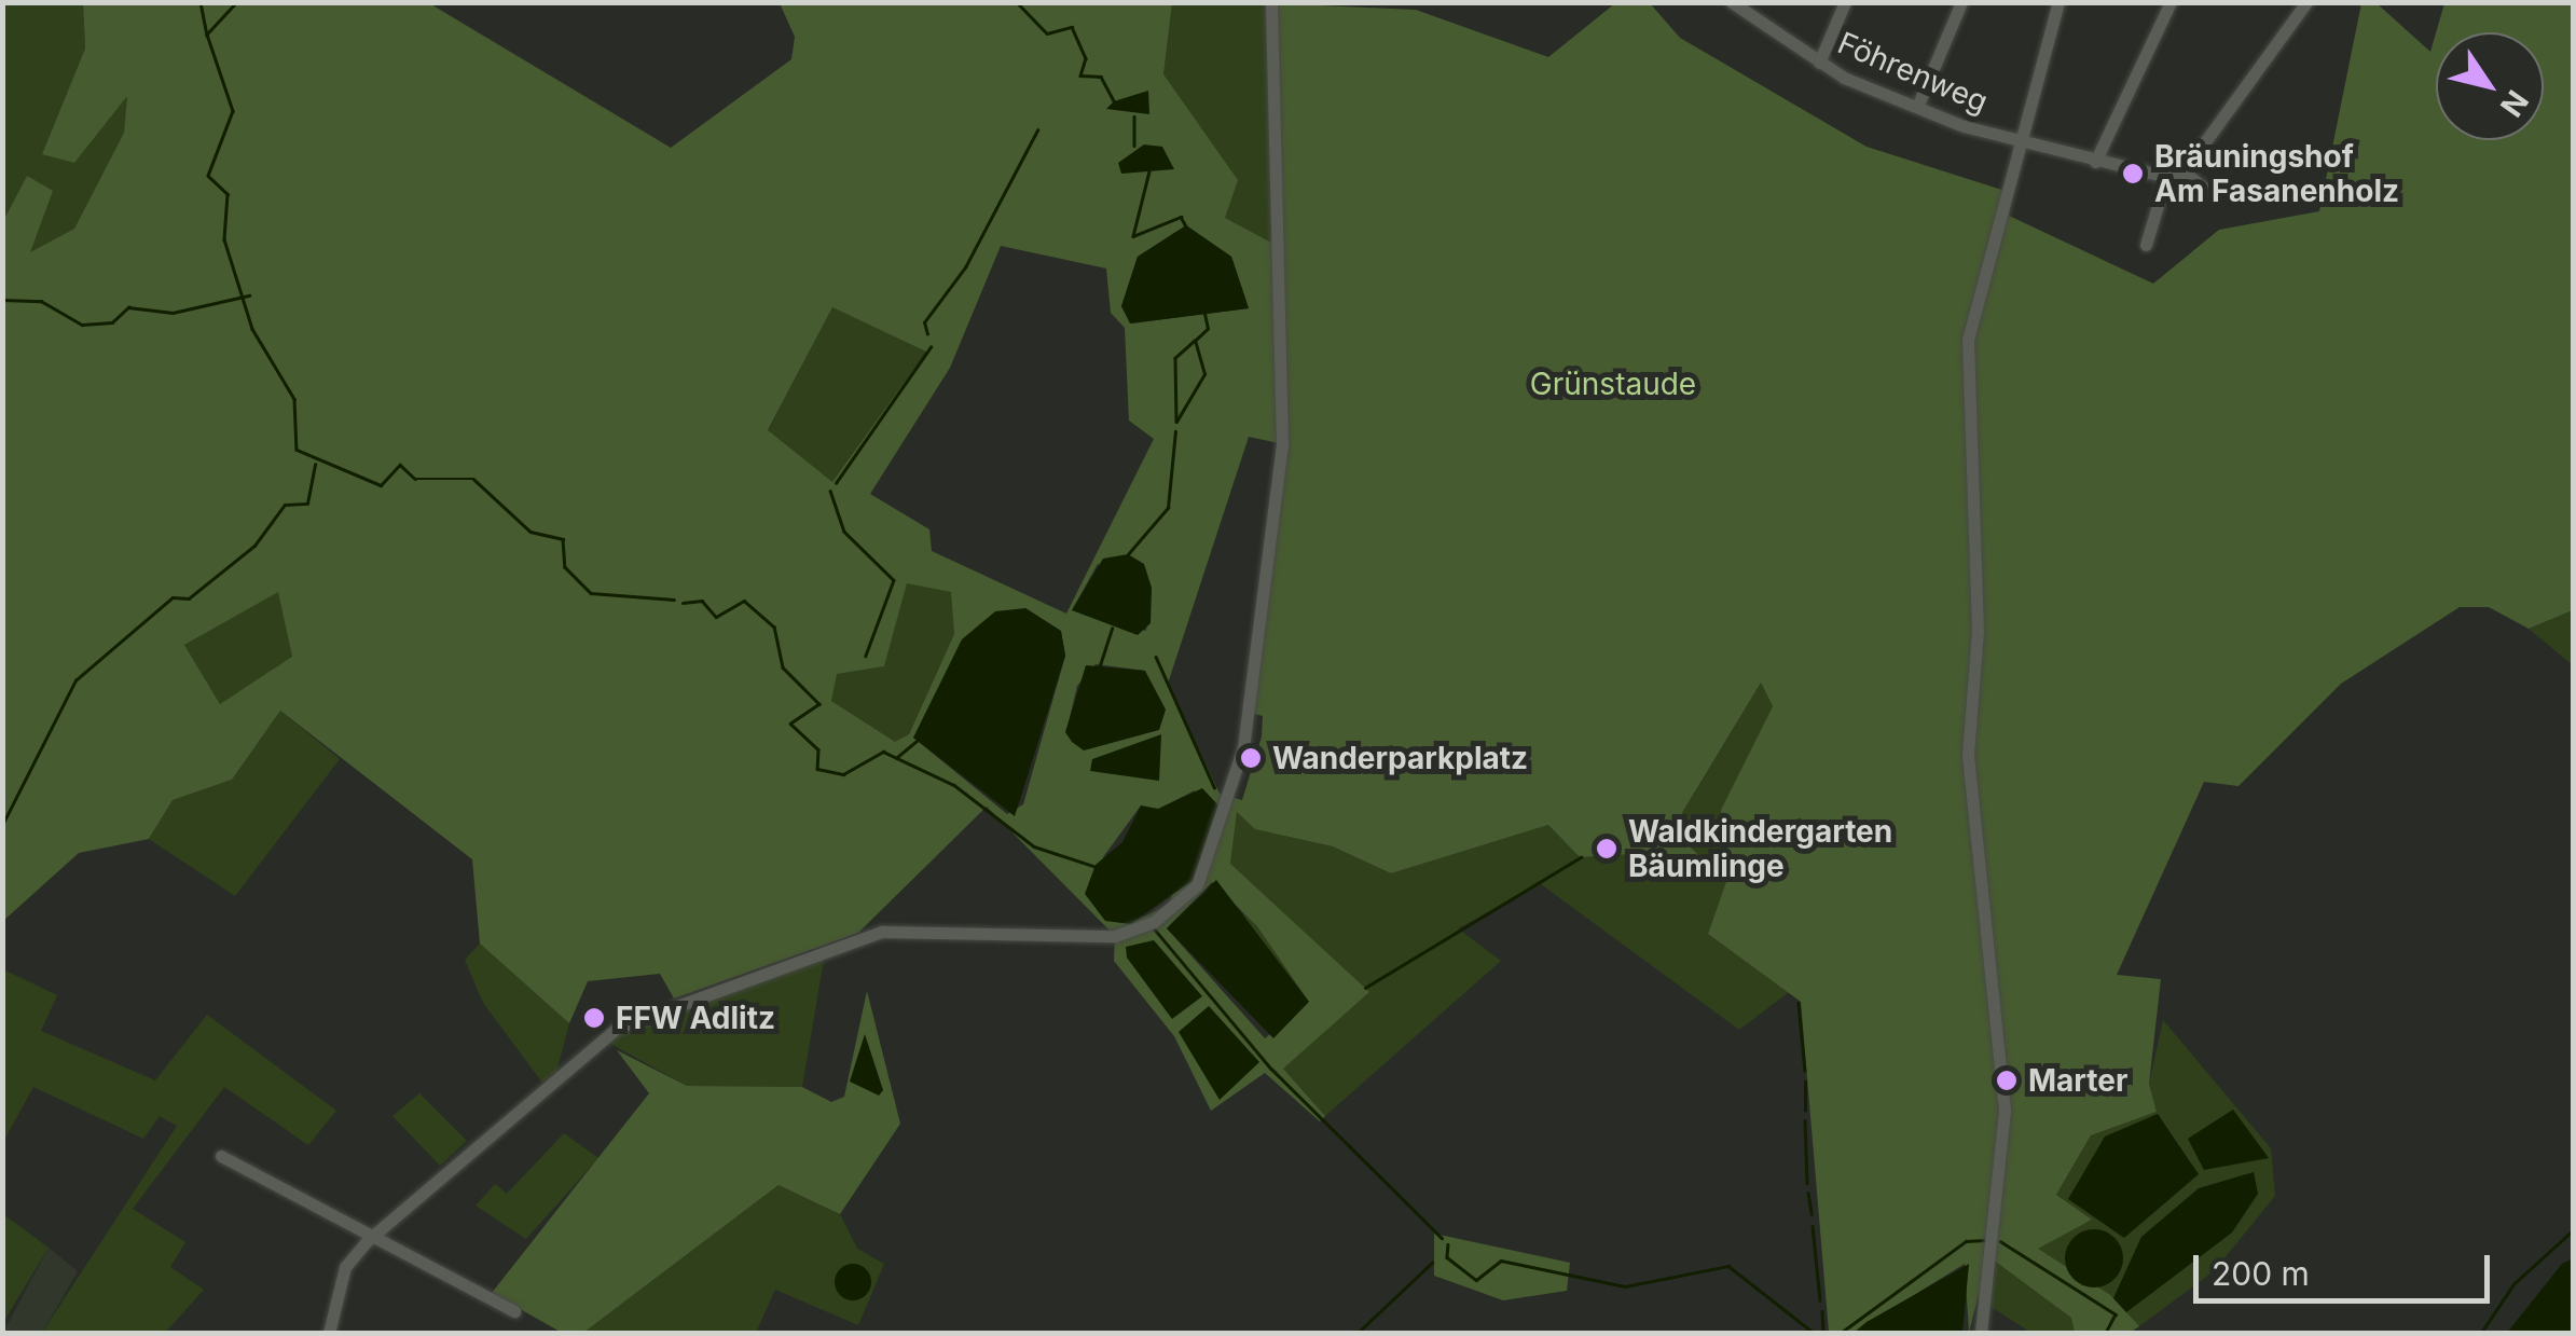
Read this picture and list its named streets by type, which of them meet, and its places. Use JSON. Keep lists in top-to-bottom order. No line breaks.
{"streets":{"street":["Föhrenweg"]},"parks":["Grünstaude"],"places":["Bräuningshof Am Fasanenholz","Wanderparkplatz","Waldkindergarten Bäumlinge","FFW Adlitz","Marter"],"scale_bar":"200 m","north":"bottom right"}
